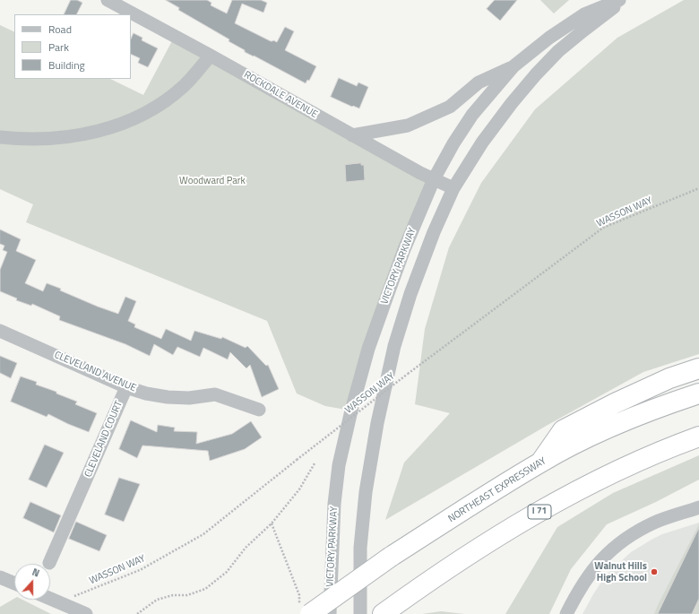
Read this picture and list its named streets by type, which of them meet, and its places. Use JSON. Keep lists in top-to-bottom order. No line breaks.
{"streets":{"highway":["NORTHEAST EXPRESSWAY","I 71"],"street":["ROCKDALE AVENUE","VICTORY PARKWAY","CLEVELAND AVENUE","CLEVELAND COURT"],"path":["WASSON WAY"]},"crossings":[["ROCKDALE AVENUE","VICTORY PARKWAY"],["CLEVELAND AVENUE","CLEVELAND COURT"]],"parks":["Woodward Park"],"places":["Walnut Hills High School"],"legend":["Road","Park","Building"],"north":"top"}
